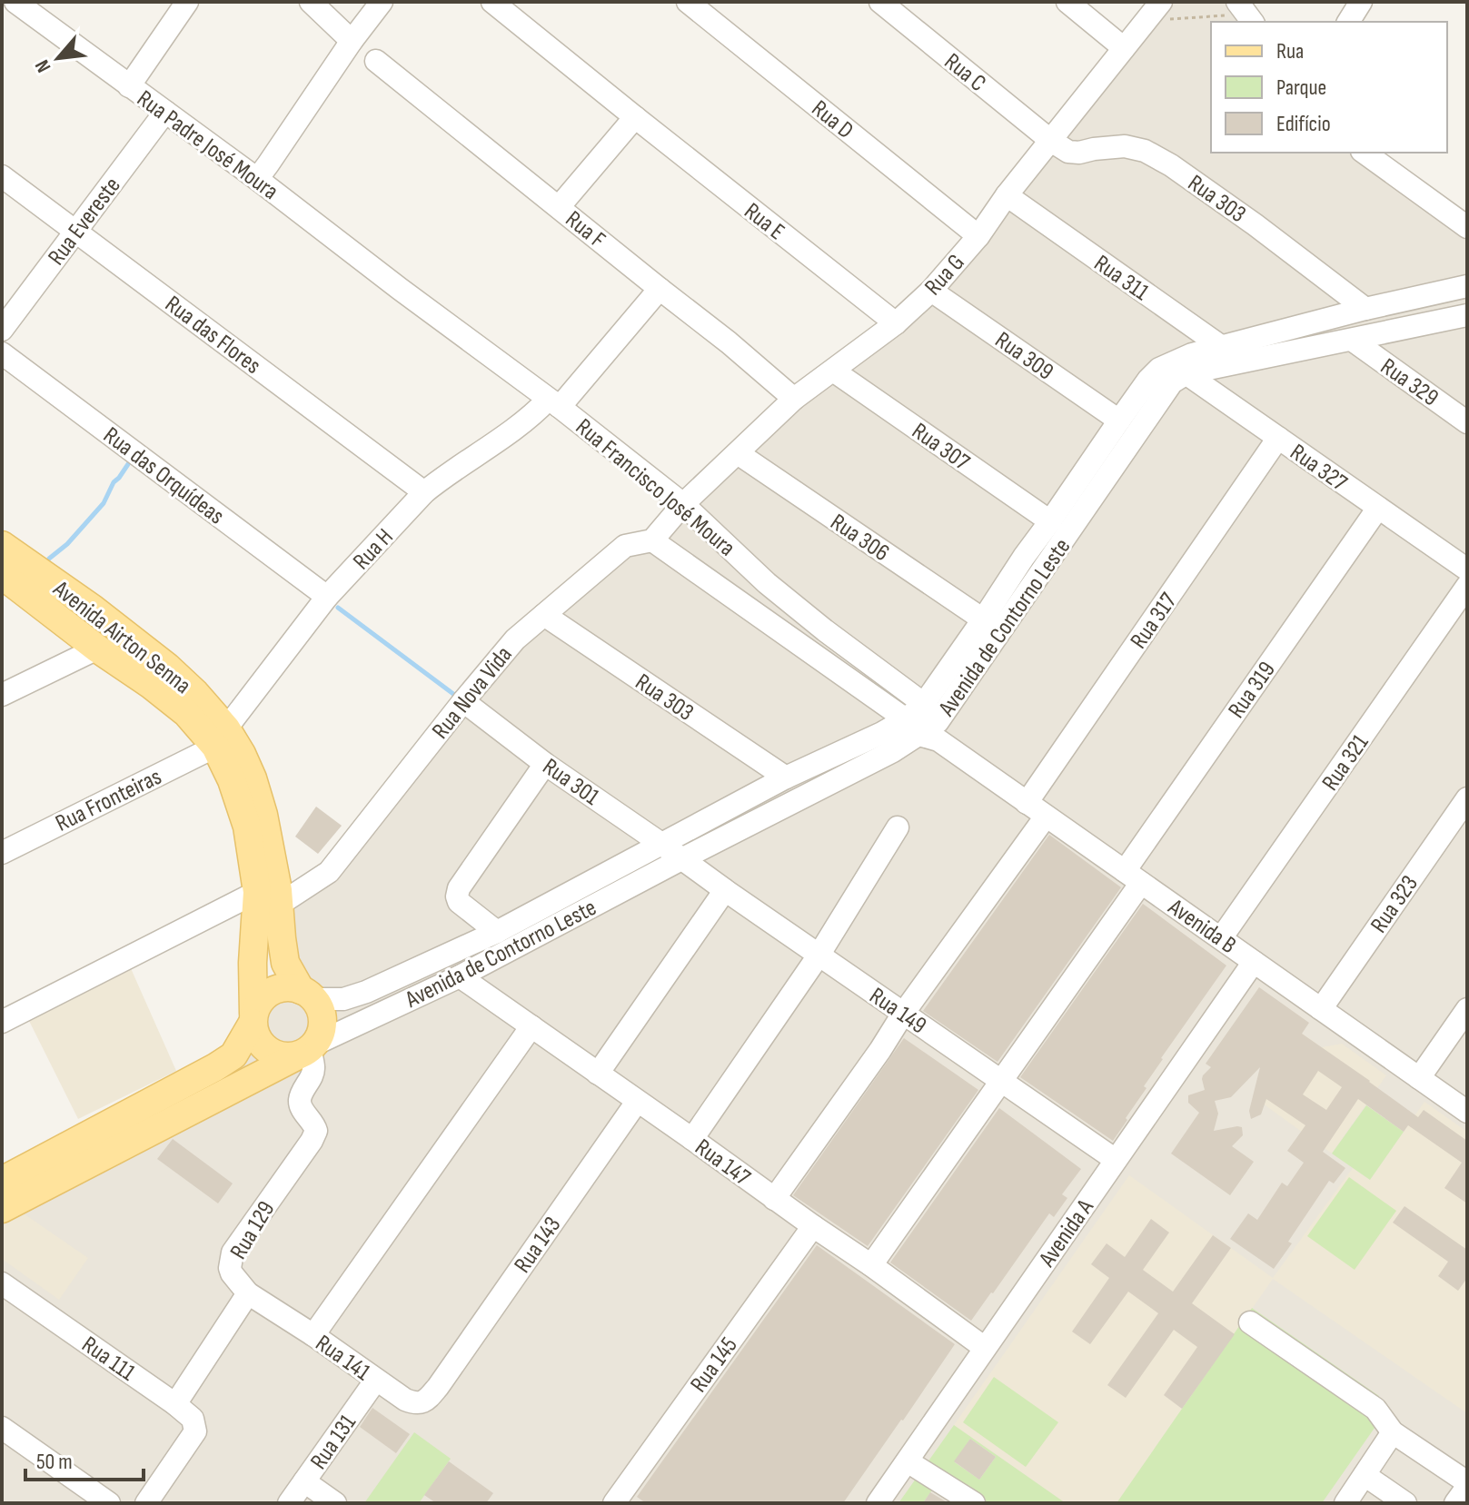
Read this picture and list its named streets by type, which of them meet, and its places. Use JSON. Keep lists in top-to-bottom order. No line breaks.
{"streets":{"main road":["Avenida de Contorno Leste","Avenida Airton Senna"],"street":["Rua C","Rua D","Rua Padre José Moura","Rua 303","Rua Evereste","Rua E","Rua F","Rua G","Rua 311","Rua das Flores","Rua 309","Rua 329","Rua 307","Rua 327","Rua das Orquídeas","Rua Francisco José Moura","Rua 306","Rua H","Rua 317","Rua 319","Rua Nova Vida","Rua 321","Rua 301","Rua Fronteiras","Rua 323","Avenida B","Rua 149","Rua 147","Rua 129","Avenida A","Rua 143","Rua 141","Rua 111","Rua 145","Rua 131"]},"crossings":[["Rua C","Rua 303"],["Rua C","Rua G"],["Rua D","Rua G"],["Rua Padre José Moura","Rua Evereste"],["Rua Padre José Moura","Rua Francisco José Moura"],["Rua 303","Rua G"],["Rua 303","Avenida de Contorno Leste"],["Rua 303","Rua Nova Vida"],["Rua Evereste","Rua das Flores"],["Rua E","Rua G"],["Rua F","Rua G"],["Rua F","Rua H"],["Rua G","Rua 311"],["Rua G","Rua 309"],["Rua G","Rua 307"],["Rua G","Rua Francisco José Moura"],["Rua G","Rua 306"],["Rua 311","Avenida de Contorno Leste"],["Rua das Flores","Rua H"],["Rua 309","Avenida de Contorno Leste"],["Rua 329","Avenida de Contorno Leste"],["Rua 307","Avenida de Contorno Leste"],["Rua 327","Rua 317"],["Rua 327","Avenida de Contorno Leste"],["Rua 327","Rua 319"],["Rua das Orquídeas","Rua H"],["Rua Francisco José Moura","Rua H"],["Rua Francisco José Moura","Avenida de Contorno Leste"],["Rua Francisco José Moura","Rua Nova Vida"],["Rua Francisco José Moura","Avenida B"],["Rua 306","Avenida de Contorno Leste"],["Rua H","Avenida Airton Senna"],["Rua H","Rua Fronteiras"],["Rua 317","Avenida B"],["Avenida de Contorno Leste","Avenida Airton Senna"],["Avenida de Contorno Leste","Rua 301"],["Avenida de Contorno Leste","Avenida B"],["Avenida de Contorno Leste","Rua 149"],["Avenida de Contorno Leste","Rua 147"],["Avenida de Contorno Leste","Rua 129"],["Avenida Airton Senna","Rua Nova Vida"],["Avenida Airton Senna","Rua Fronteiras"],["Avenida Airton Senna","Rua 129"],["Rua 319","Avenida B"],["Rua 319","Rua 149"],["Rua 319","Rua 147"],["Rua Nova Vida","Rua 301"],["Rua 321","Avenida B"],["Rua 301","Rua 149"],["Rua 323","Avenida B"],["Avenida B","Avenida A"],["Rua 149","Avenida A"],["Rua 147","Avenida A"],["Rua 147","Rua 143"],["Rua 147","Rua 145"],["Rua 129","Rua 141"],["Rua 129","Rua 111"],["Rua 143","Rua 141"],["Rua 141","Rua 131"]],"legend":["Rua","Parque","Edifício"],"scale_bar":"50 m","north":"bottom left"}
